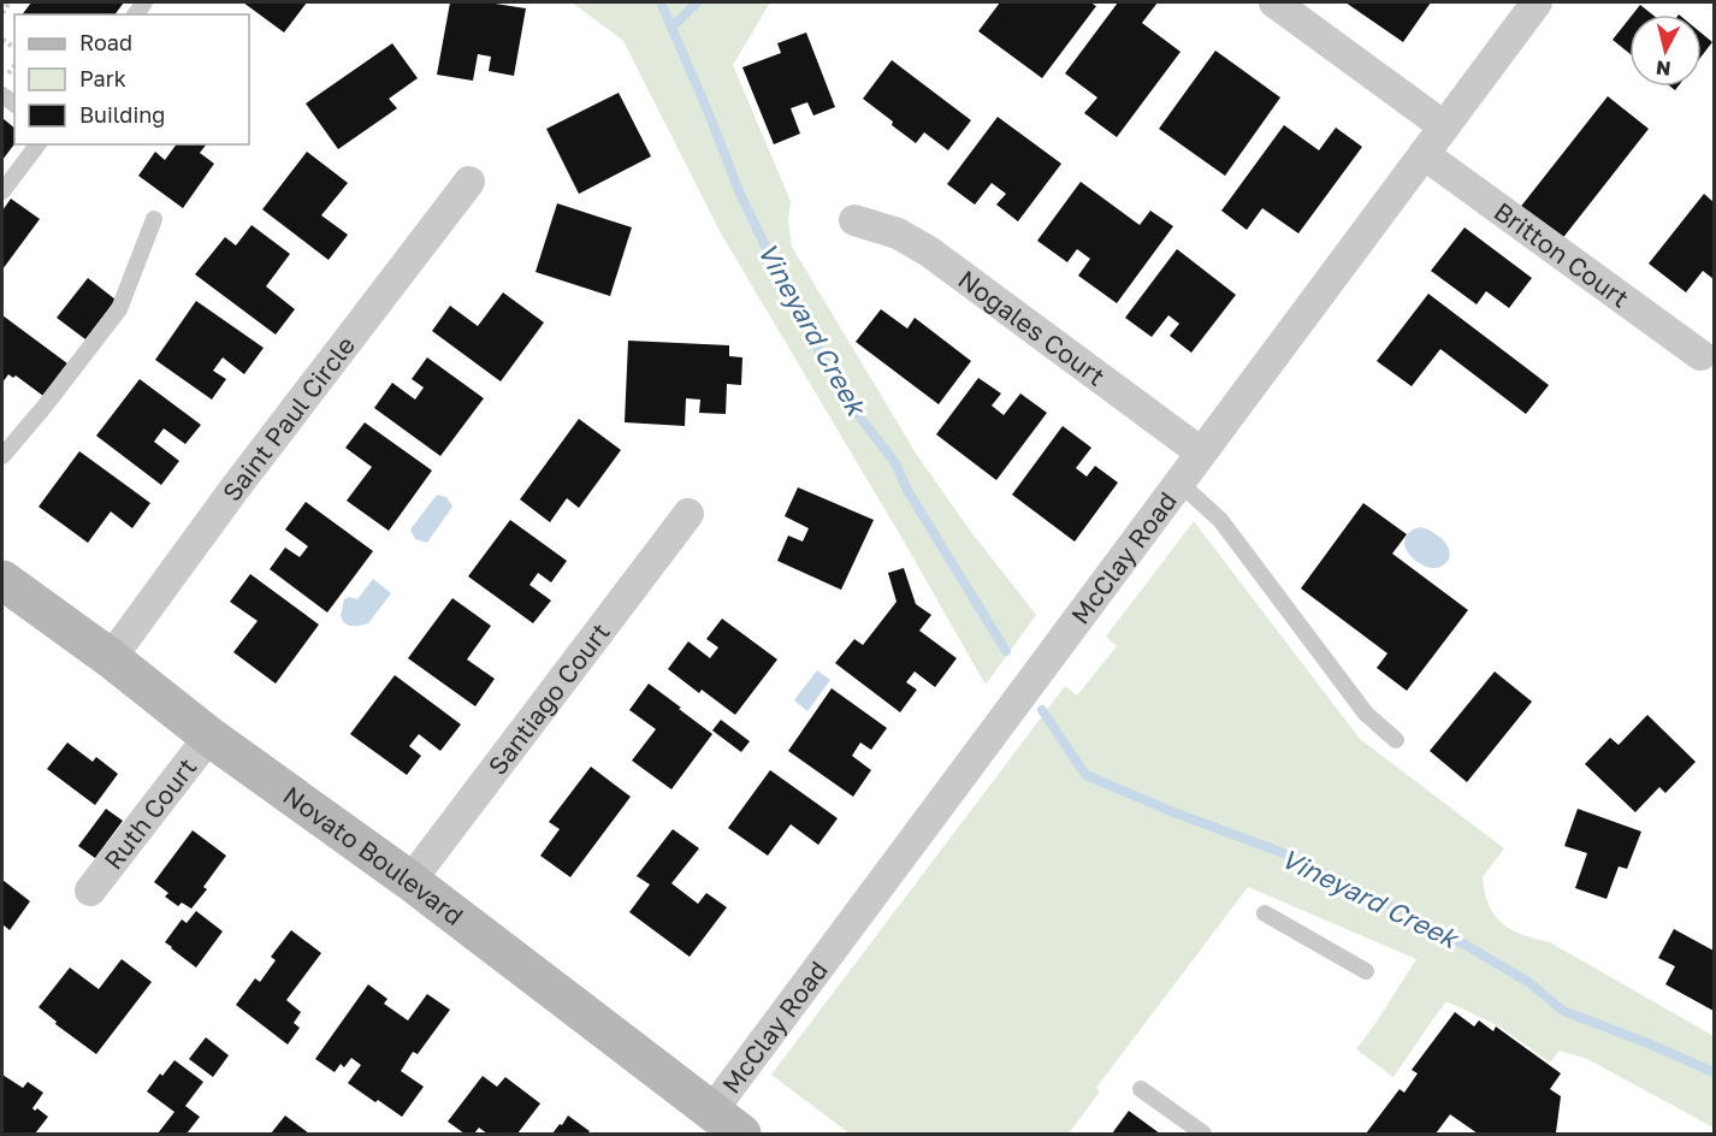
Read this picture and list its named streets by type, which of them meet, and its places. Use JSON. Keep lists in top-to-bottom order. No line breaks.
{"streets":{"main road":["Novato Boulevard"],"street":["Britton Court","Nogales Court","Saint Paul Circle","McClay Road","Santiago Court","Ruth Court"]},"crossings":[["Britton Court","McClay Road"],["Nogales Court","McClay Road"],["Saint Paul Circle","Novato Boulevard"],["McClay Road","Novato Boulevard"],["Santiago Court","Novato Boulevard"],["Ruth Court","Novato Boulevard"]],"water":["Vineyard Creek"],"legend":["Road","Park","Building"],"north":"bottom"}
